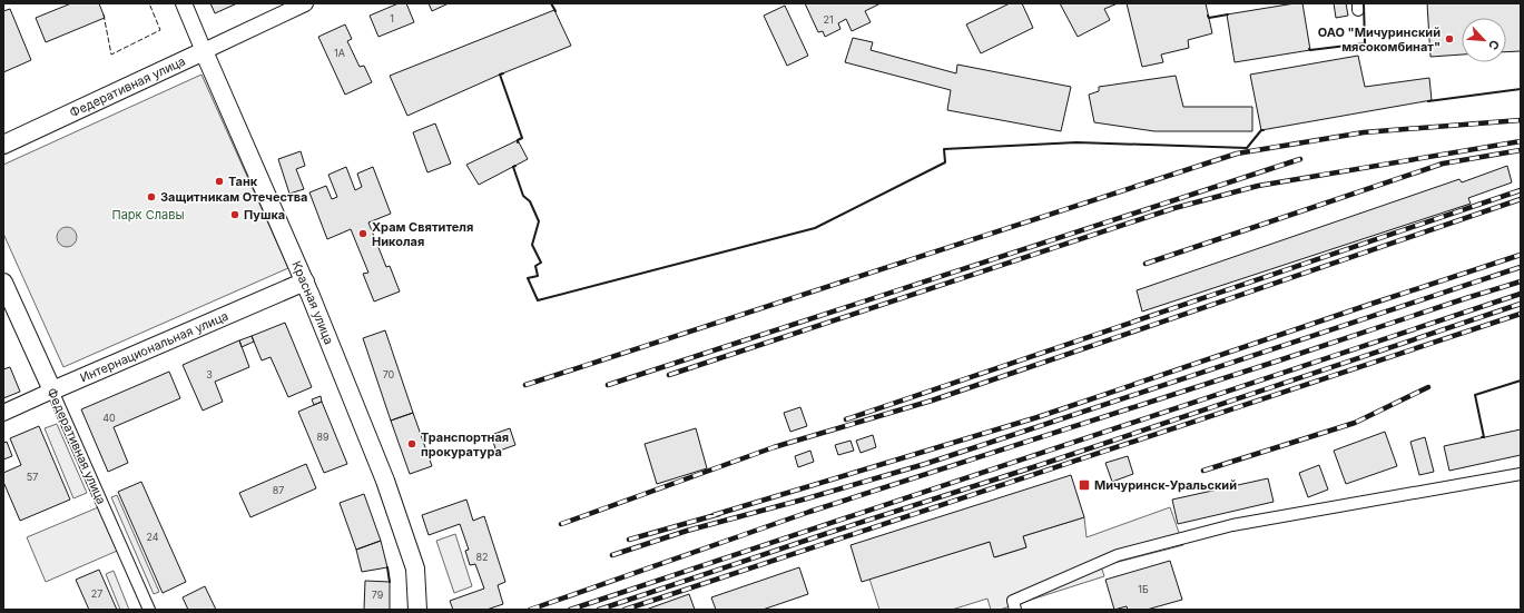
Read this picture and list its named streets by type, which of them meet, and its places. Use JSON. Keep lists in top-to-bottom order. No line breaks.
{"streets":{"main road":["Федеративная улица","Красная улица","Интернациональная улица"]},"crossings":[["Федеративная улица","Красная улица"],["Федеративная улица","Интернациональная улица"],["Красная улица","Интернациональная улица"]],"parks":["Парк Славы"],"places":{"other":["ОАО \"Мичуринский мясокомбинат\"","Танк","Защитникам Отечества","Пушка","Храм Святителя Николая","Транспортная прокуратура"],"transit":["Мичуринск-Уральский"]},"house_numbers":["1","21","1А","3","70","40","89","57","87","24","82","1Б","27","79"],"north":"bottom right"}
